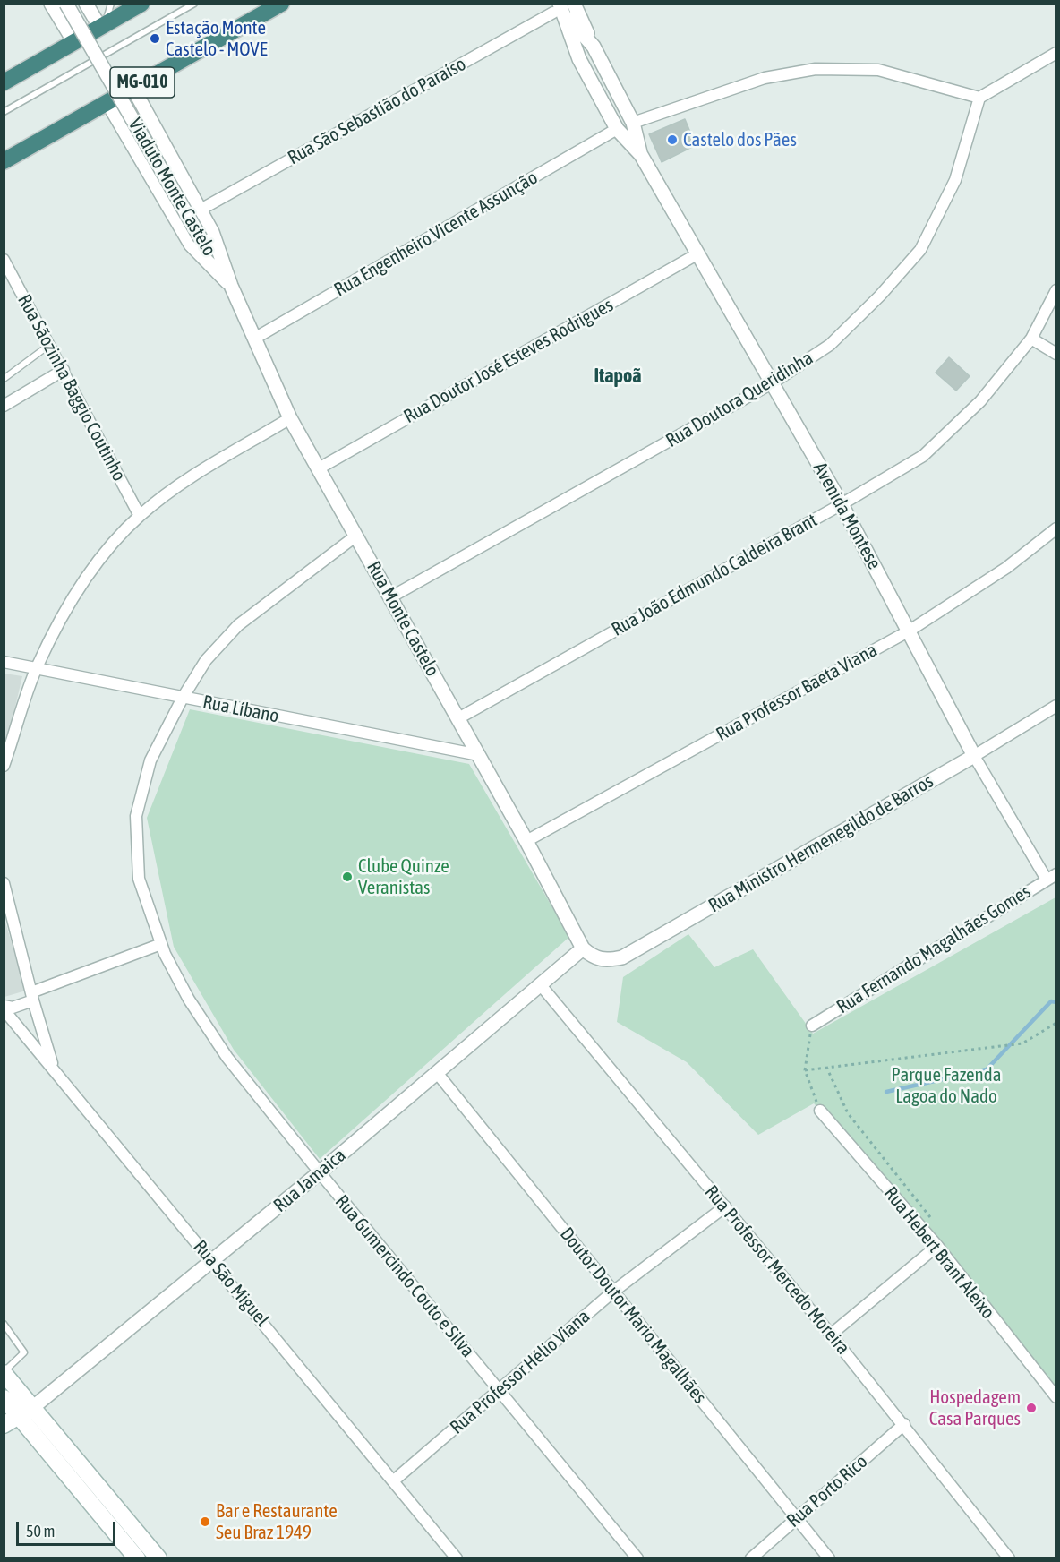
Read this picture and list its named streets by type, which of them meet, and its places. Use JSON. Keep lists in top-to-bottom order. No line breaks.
{"streets":{"highway":["MG-010"],"street":["Rua São Sebastião do Paraíso","Viaduto Monte Castelo","Rua Engenheiro Vicente Assunção","Rua Doutor José Esteves Rodrigues","Rua Sãozinha Baggio Coutinho","Rua Doutora Queridinha","Avenida Montese","Rua João Edmundo Caldeira Brant","Rua Monte Castelo","Rua Professor Baeta Viana","Rua Líbano","Rua Ministro Hermenegildo de Barros","Rua Fernando Magalhães Gomes","Rua Jamaica","Rua Hebert Brant Aleixo","Rua Professor Mercedo Moreira","Rua Gumercindo Couto e Silva","Rua São Miguel","Doutor Doutor Mario Magalhães","Rua Professor Hélio Viana","Rua Porto Rico"]},"crossings":[["MG-010","Rua Monte Castelo"],["Rua São Sebastião do Paraíso","Avenida Montese"],["Rua São Sebastião do Paraíso","Rua Monte Castelo"],["Viaduto Monte Castelo","Rua Monte Castelo"],["Rua Engenheiro Vicente Assunção","Avenida Montese"],["Rua Engenheiro Vicente Assunção","Rua Monte Castelo"],["Rua Doutor José Esteves Rodrigues","Avenida Montese"],["Rua Doutor José Esteves Rodrigues","Rua Monte Castelo"],["Rua Doutora Queridinha","Avenida Montese"],["Rua Doutora Queridinha","Rua Monte Castelo"],["Avenida Montese","Rua João Edmundo Caldeira Brant"],["Avenida Montese","Rua Professor Baeta Viana"],["Avenida Montese","Rua Ministro Hermenegildo de Barros"],["Avenida Montese","Rua Fernando Magalhães Gomes"],["Rua João Edmundo Caldeira Brant","Rua Monte Castelo"],["Rua Monte Castelo","Rua Professor Baeta Viana"],["Rua Monte Castelo","Rua Líbano"],["Rua Monte Castelo","Rua Ministro Hermenegildo de Barros"],["Rua Monte Castelo","Rua Jamaica"],["Rua Monte Castelo","Rua Gumercindo Couto e Silva"],["Rua Líbano","Rua Gumercindo Couto e Silva"],["Rua Ministro Hermenegildo de Barros","Rua Jamaica"],["Rua Jamaica","Rua Professor Mercedo Moreira"],["Rua Jamaica","Rua Gumercindo Couto e Silva"],["Rua Jamaica","Rua São Miguel"],["Rua Jamaica","Doutor Doutor Mario Magalhães"],["Rua Professor Mercedo Moreira","Rua Professor Hélio Viana"],["Rua Professor Mercedo Moreira","Rua Porto Rico"],["Rua Gumercindo Couto e Silva","Rua Professor Hélio Viana"],["Rua São Miguel","Rua Professor Hélio Viana"],["Doutor Doutor Mario Magalhães","Rua Professor Hélio Viana"],["Doutor Doutor Mario Magalhães","Rua Porto Rico"]],"districts":["Itapoã"],"parks":["Parque Fazenda Lagoa do Nado"],"places":["Estação Monte Castelo - MOVE","Castelo dos Pães","Clube Quinze Veranistas","Hospedagem Casa Parques","Bar e Restaurante Seu Braz 1949"],"scale_bar":"50 m"}
